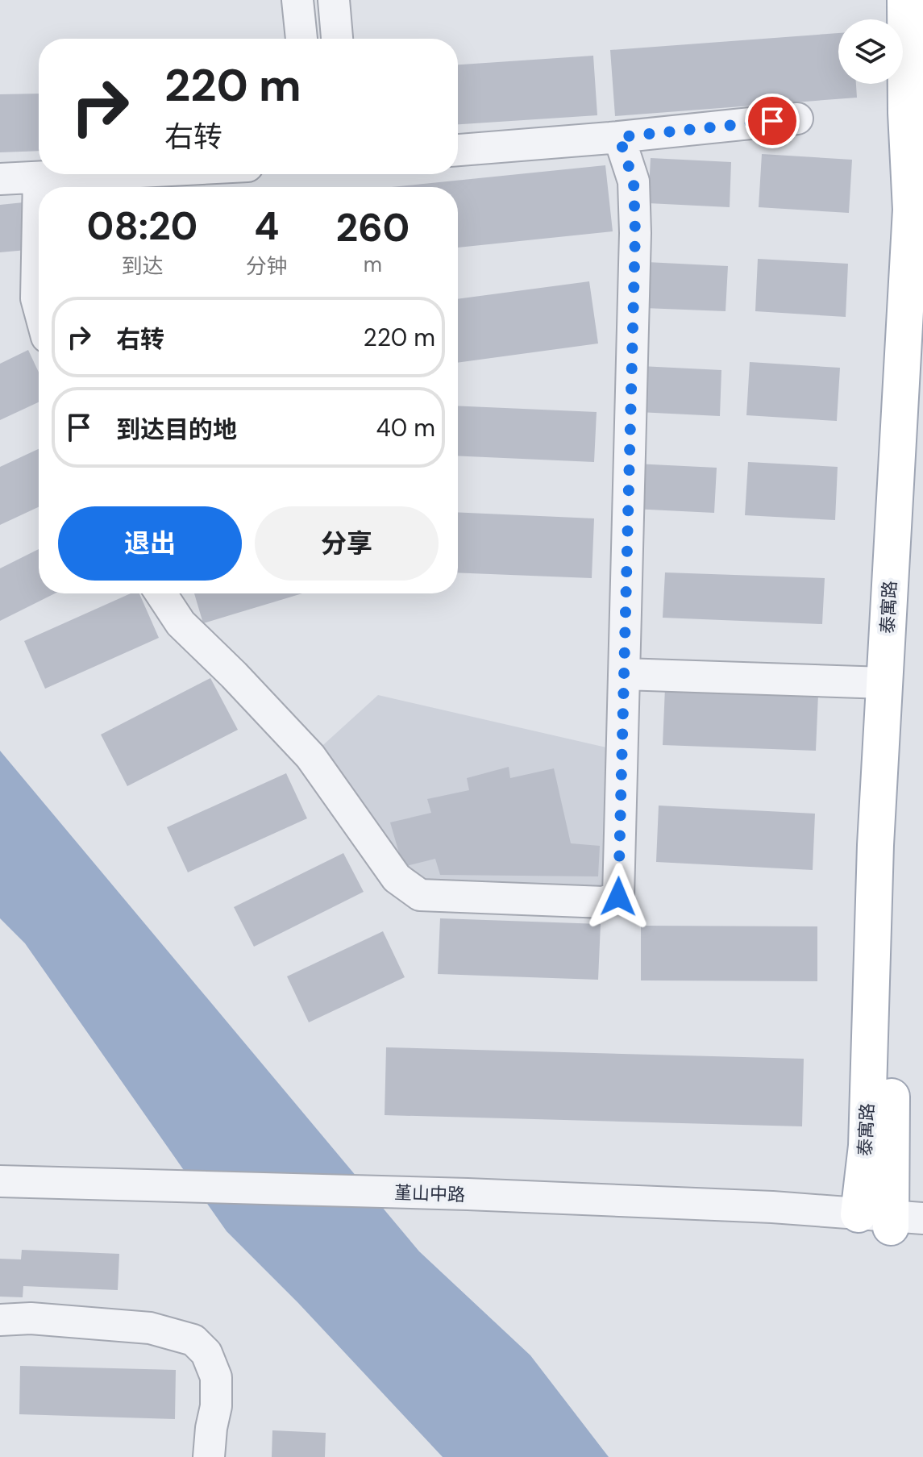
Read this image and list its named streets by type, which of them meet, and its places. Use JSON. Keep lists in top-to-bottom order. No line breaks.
{"streets":{"main road":["泰寓路"],"street":["堇山中路"]},"crossings":[["泰寓路","堇山中路"]],"page":{"turn":["220 m","右转"],"eta":["08:20","到达","4","分钟","260","m"],"list":[{"name":"右转","value":"220 m"},{"name":"到达目的地","value":"40 m"}],"buttons":["退出","分享"]}}
